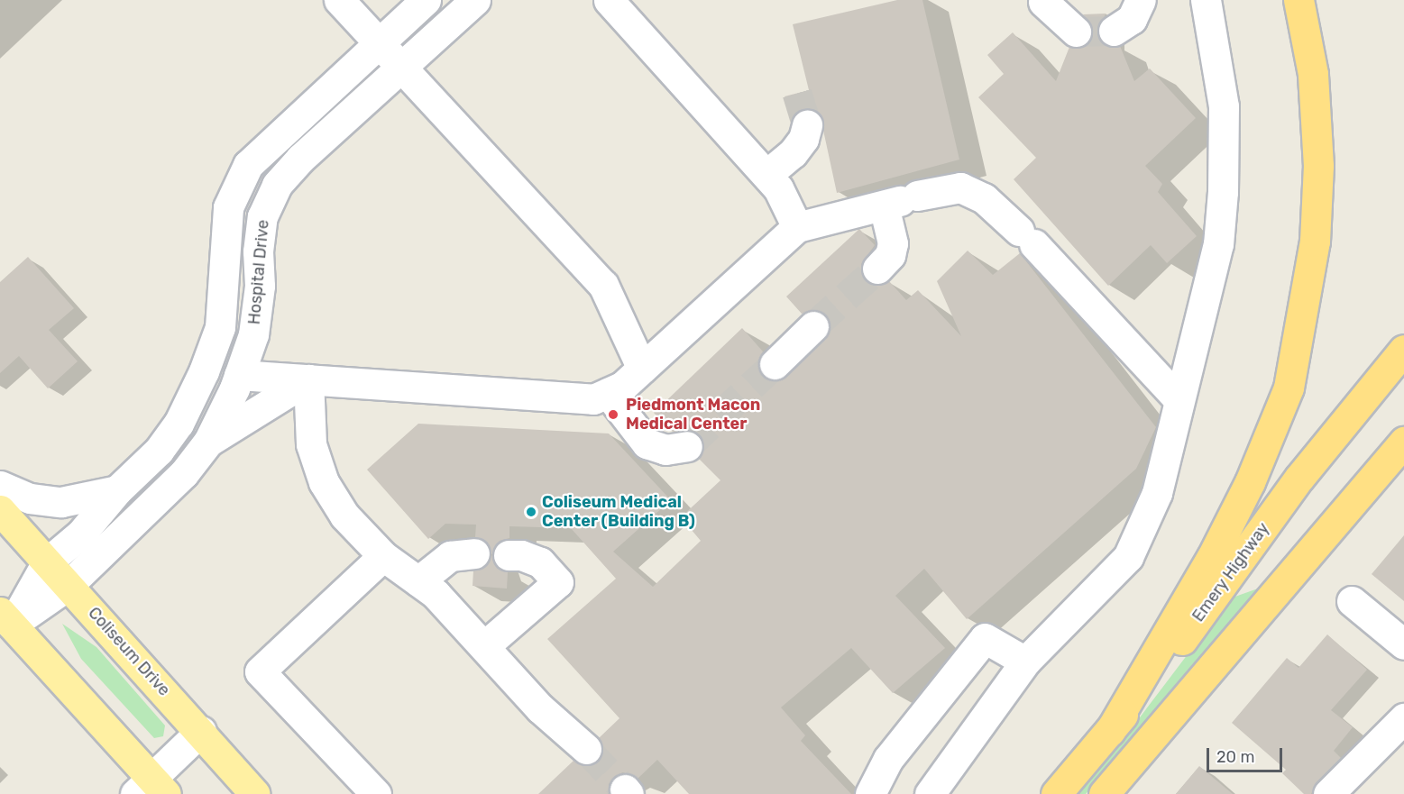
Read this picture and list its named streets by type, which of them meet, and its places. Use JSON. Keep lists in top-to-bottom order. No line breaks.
{"streets":{"highway":["Emery Highway"],"main road":["Coliseum Drive"],"street":["Hospital Drive"]},"crossings":[["Hospital Drive","Coliseum Drive"]],"places":["Piedmont Macon Medical Center","Coliseum Medical Center (Building B)"],"scale_bar":"20 m"}
